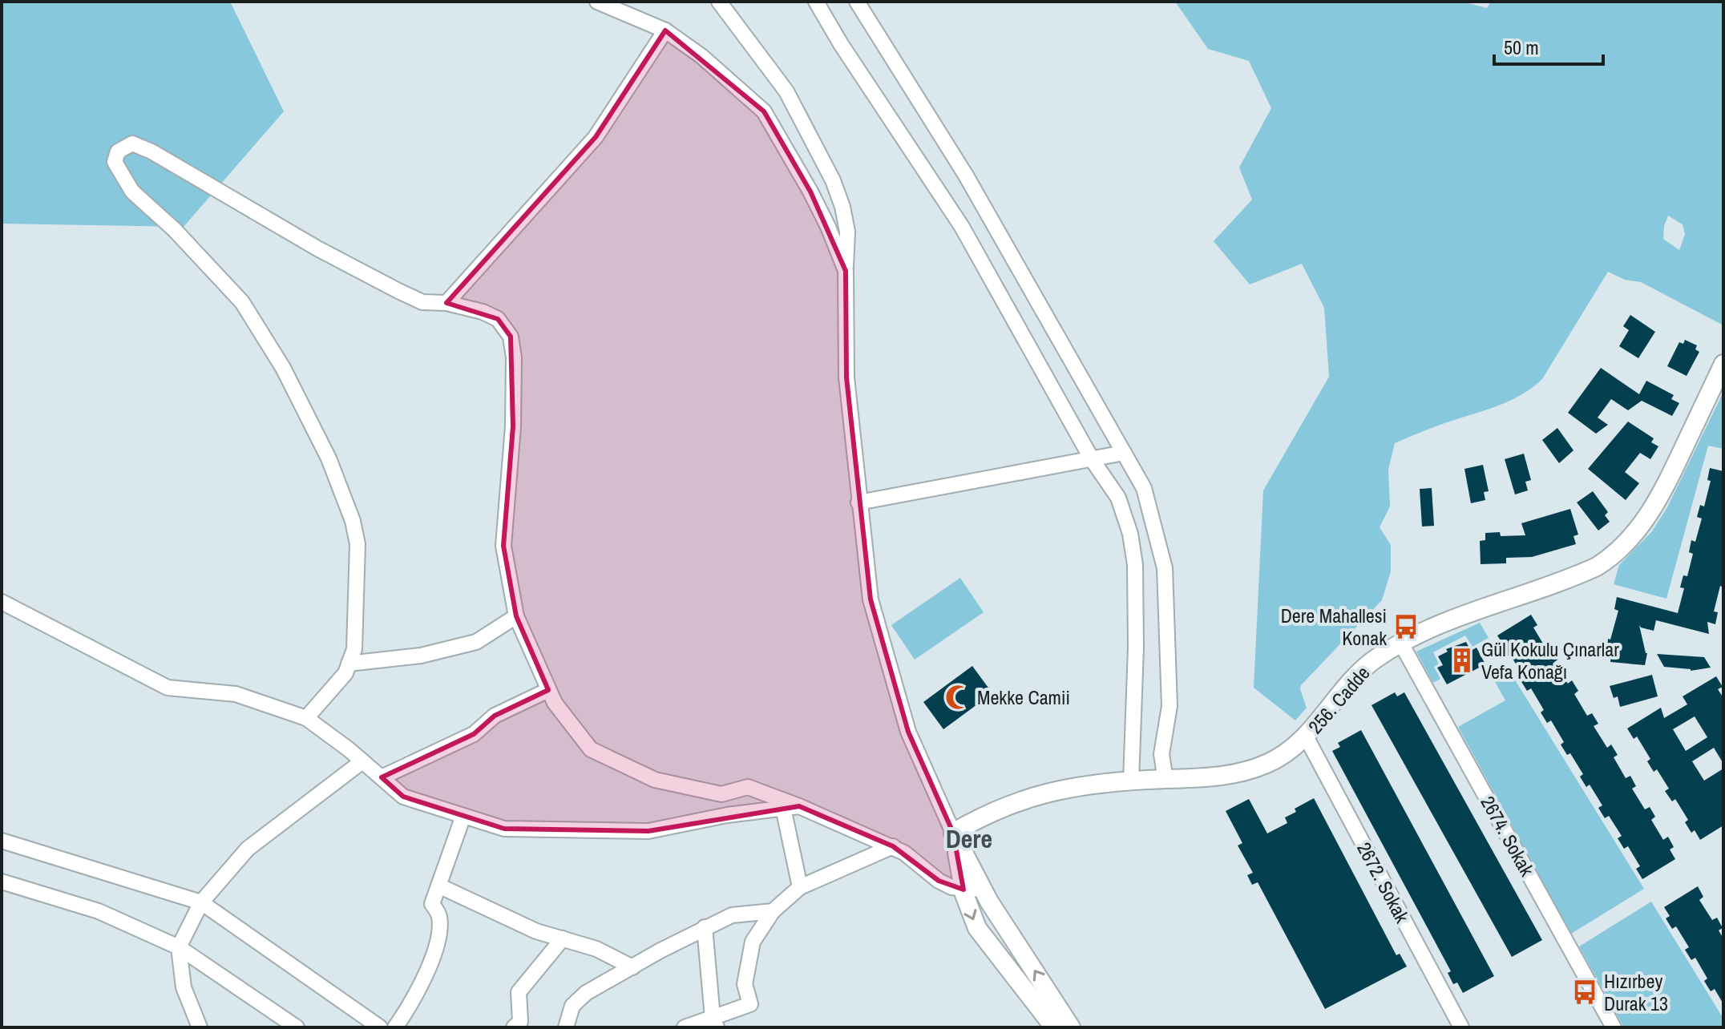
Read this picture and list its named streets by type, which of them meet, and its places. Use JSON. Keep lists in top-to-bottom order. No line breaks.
{"streets":{"street":["256. Cadde","2674. Sokak","2672. Sokak"]},"crossings":[["256. Cadde","2674. Sokak"],["256. Cadde","2672. Sokak"]],"districts":["Dere"],"places":{"bus stop":["Dere Mahallesi Konak","Hızırbey Durak 13"],"building":["Gül Kokulu Çınarlar Vefa Konağı"],"mosque":["Mekke Camii"]},"scale_bar":"50 m"}
